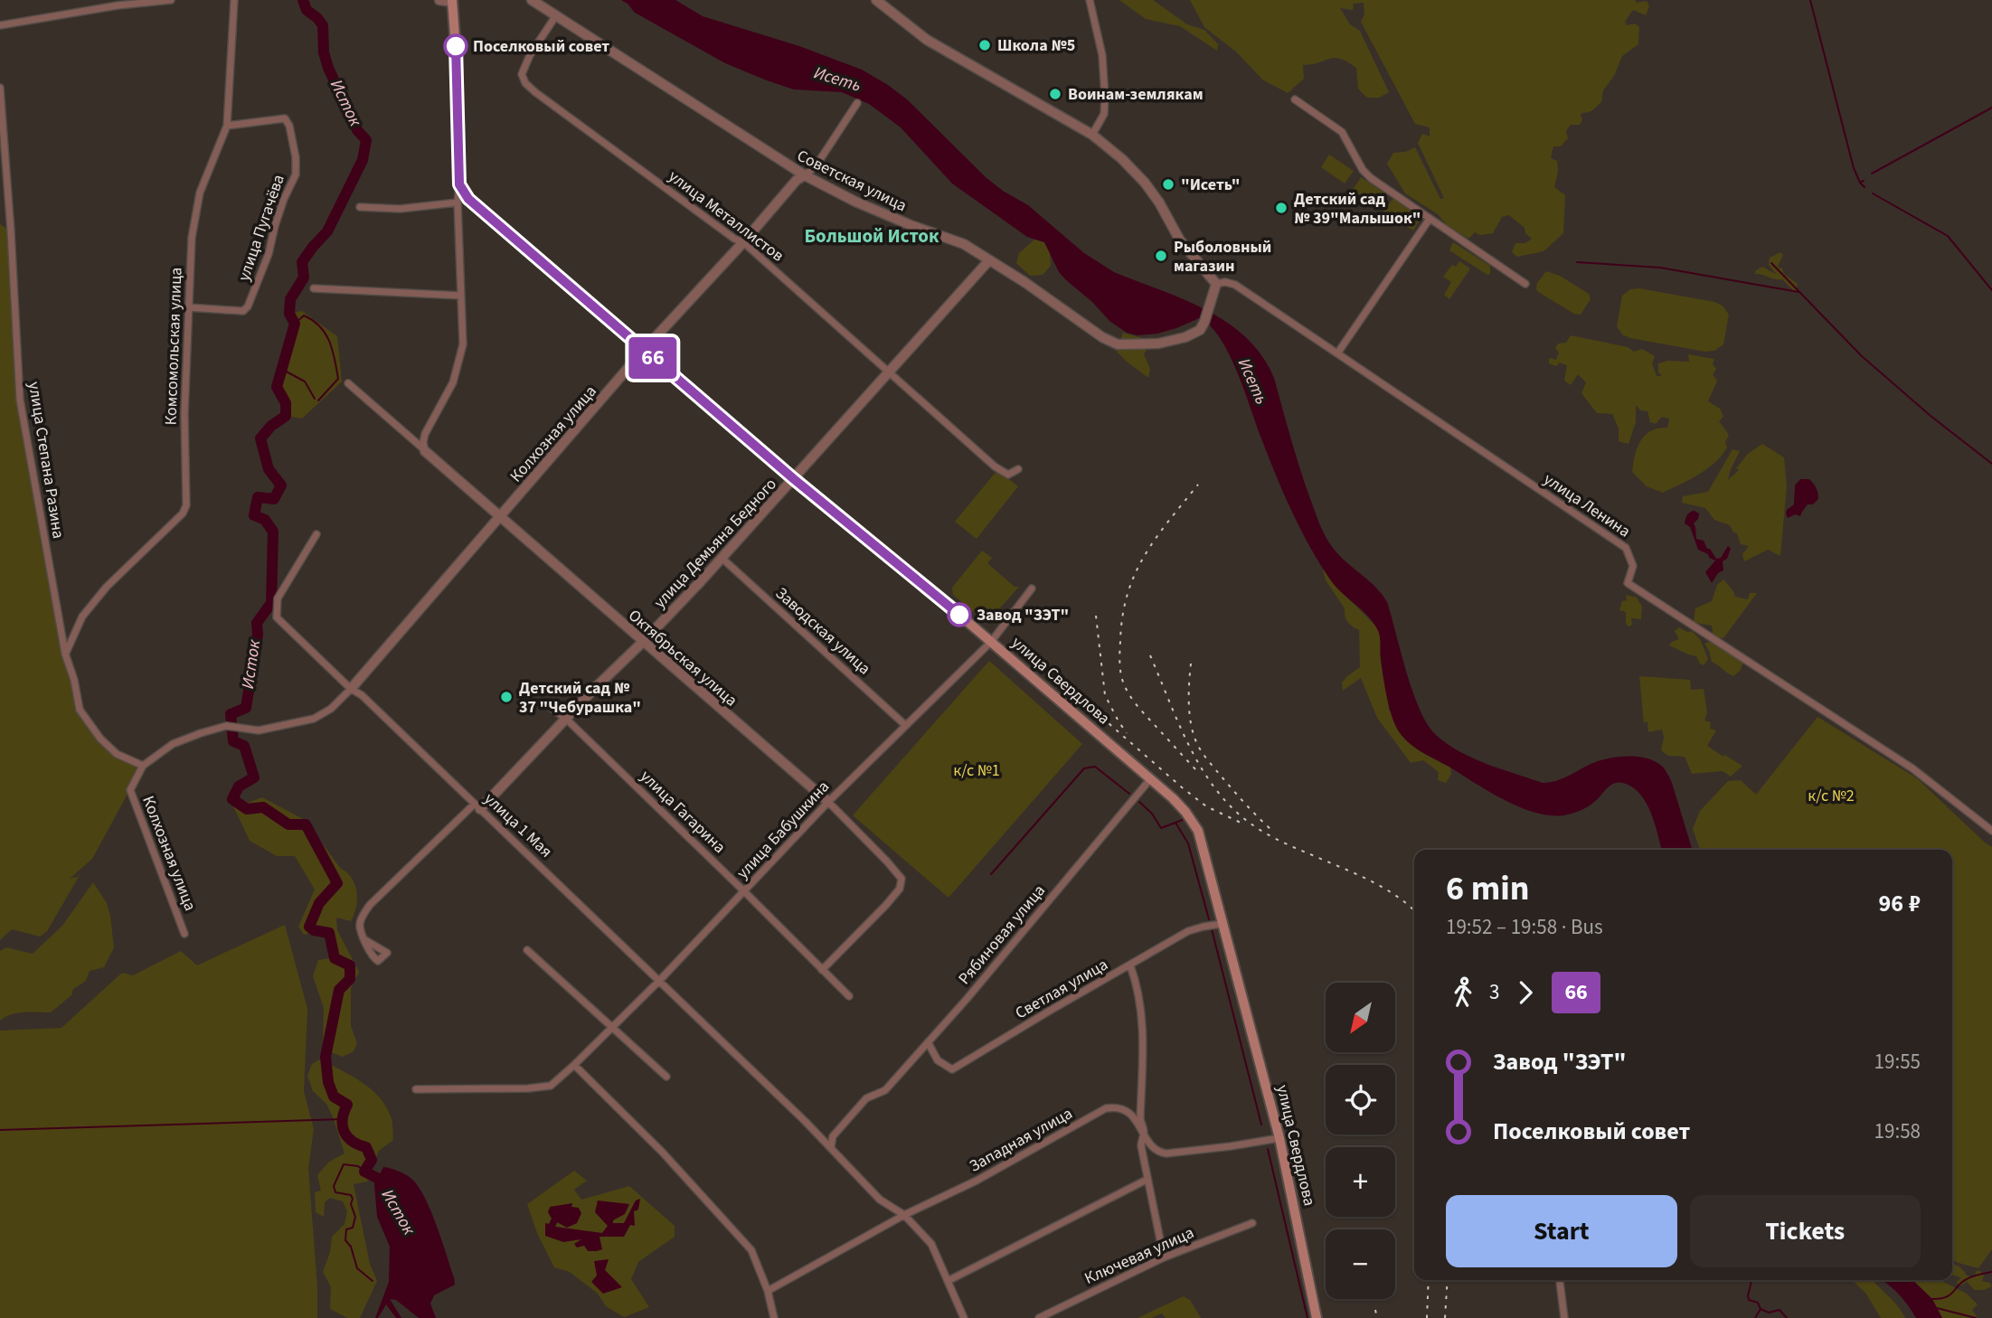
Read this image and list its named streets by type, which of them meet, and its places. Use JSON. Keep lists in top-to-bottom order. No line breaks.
{"streets":{"main road":["улица Свердлова"],"street":["Советская улица","улица Металлистов","улица Пугачёва","Комсомольская улица","Колхозная улица","улица Степана Разина","улица Ленина","улица Демьяна Бедного","Заводская улица","Октябрьская улица","улица Гагарина","улица 1 Мая","улица Бабушкина","Рябиновая улица","Светлая улица","Западная улица","Ключевая улица"]},"crossings":[["Советская улица","улица Металлистов"],["Советская улица","Колхозная улица"],["Советская улица","улица Ленина"],["Советская улица","улица Демьяна Бедного"],["улица Металлистов","Колхозная улица"],["улица Металлистов","улица Демьяна Бедного"],["улица Пугачёва","Комсомольская улица"],["Комсомольская улица","улица Степана Разина"],["Колхозная улица","улица Степана Разина"],["Колхозная улица","Октябрьская улица"],["Колхозная улица","улица Свердлова"],["Колхозная улица","улица 1 Мая"],["улица Демьяна Бедного","Заводская улица"],["улица Демьяна Бедного","Октябрьская улица"],["улица Демьяна Бедного","улица Свердлова"],["улица Демьяна Бедного","улица Гагарина"],["улица Демьяна Бедного","улица 1 Мая"],["Заводская улица","улица Бабушкина"],["Октябрьская улица","улица Гагарина"],["Октябрьская улица","улица Бабушкина"],["улица Свердлова","улица Бабушкина"],["улица Свердлова","Рябиновая улица"],["улица Свердлова","Светлая улица"],["улица Свердлова","Западная улица"],["улица Гагарина","улица Бабушкина"],["улица 1 Мая","улица Бабушкина"],["улица 1 Мая","Рябиновая улица"],["улица 1 Мая","Западная улица"],["Рябиновая улица","Светлая улица"]],"districts":["Большой Исток"],"water":["Исеть","Исток"],"parks":["к/с №1","к/с №2"],"places":["Школа №5","Поселковый совет","Воинам-землякам","\"Исеть\"","Детский сад № 39\"Малышок\"","Рыболовный магазин","Завод \"ЗЭТ\"","Детский сад № 37 \"Чебурашка\""],"lines":["bus line 66"],"north":"bottom left","page":{"on_map":"66","heading":["6 min","19:52 – 19:58 · Bus","96 ₽"],"legs":["3","66"],"map_buttons":["+","−"],"list":[{"name":"Завод \"ЗЭТ\"","value":"19:55"},{"name":"Поселковый совет","value":"19:58"}],"buttons":["Start","Tickets"]}}
